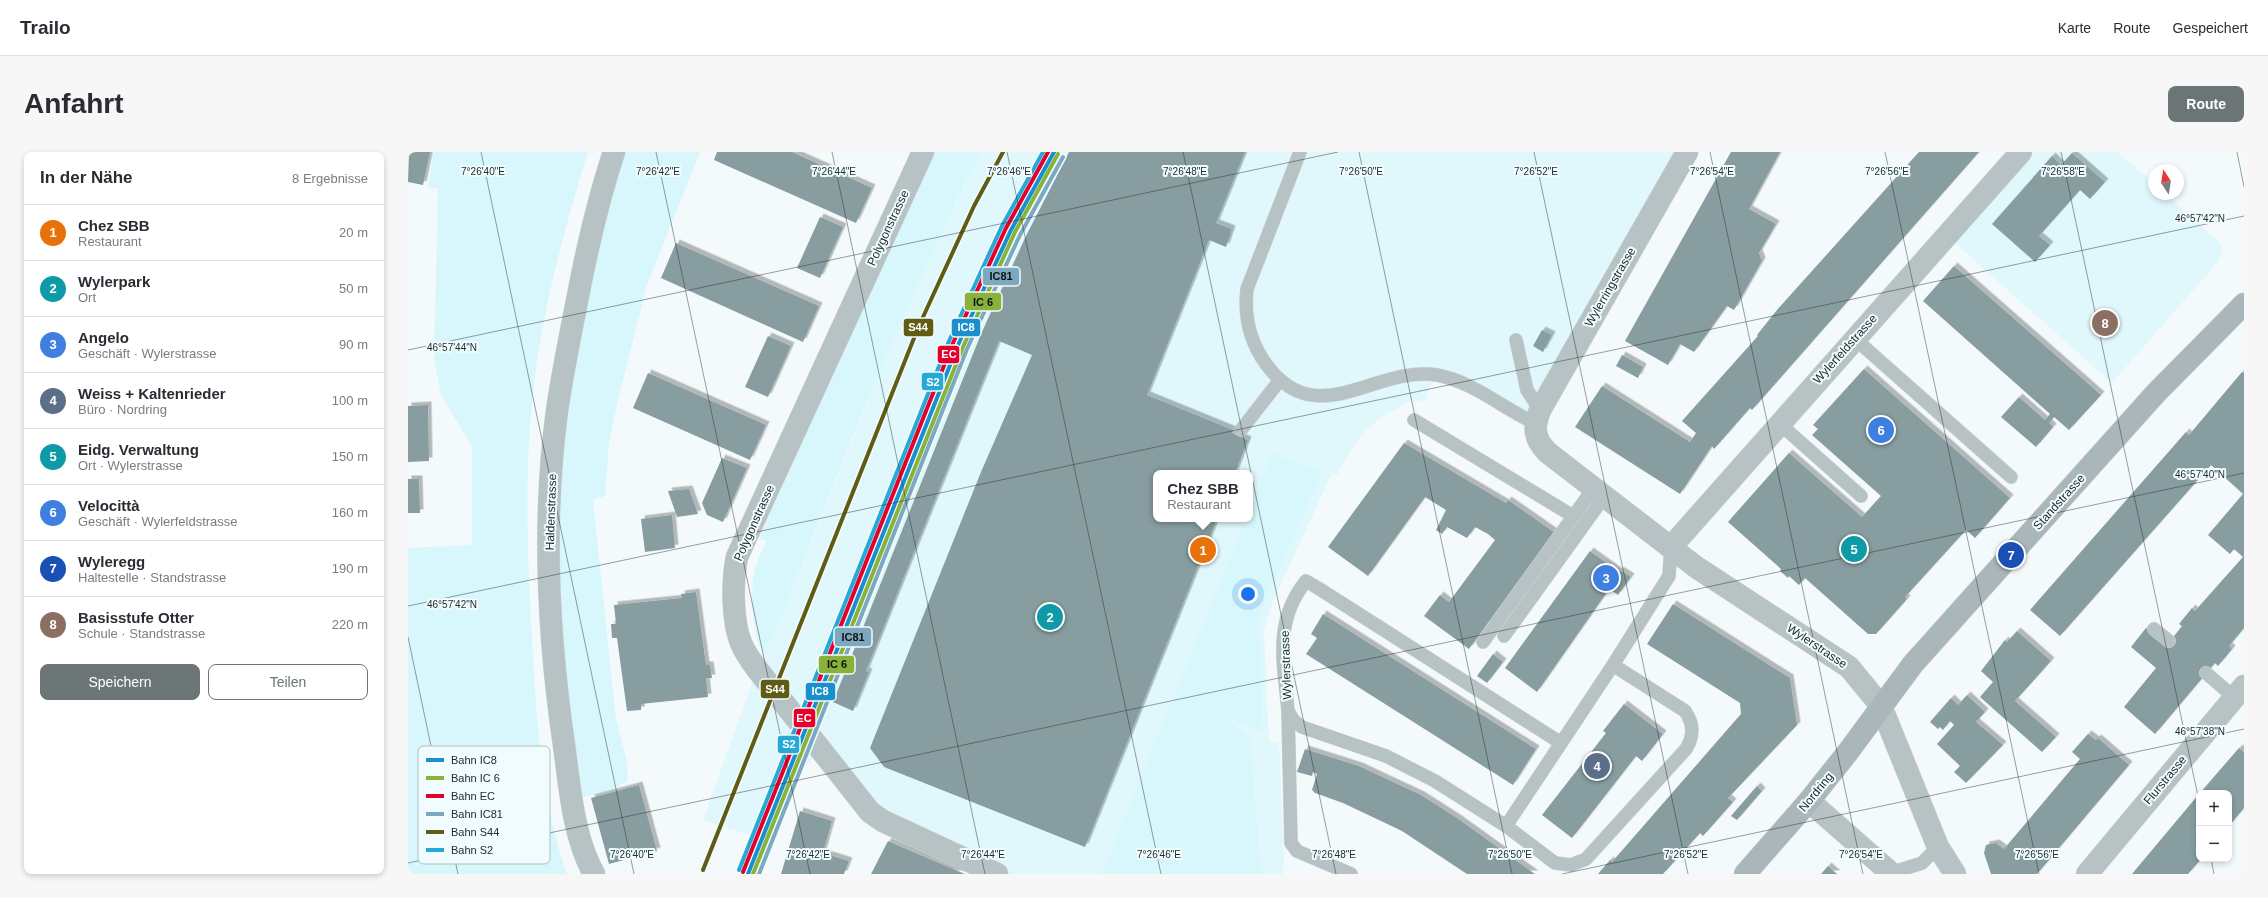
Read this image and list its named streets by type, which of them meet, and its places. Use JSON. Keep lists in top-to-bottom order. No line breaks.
{"streets":{"main road":["Standstrasse","Nordring"],"street":["Polygonstrasse","Wylerringstrasse","Wylerfeldstrasse","Haldenstrasse","Wylerstrasse","Flurstrasse"]},"crossings":[["Wylerringstrasse","Wylerstrasse"],["Wylerfeldstrasse","Wylerstrasse"],["Standstrasse","Wylerstrasse"],["Standstrasse","Nordring"],["Wylerstrasse","Nordring"]],"lines":["rail line IC8","rail line EC","rail line S44","rail line S2","rail line IC81"],"legend":["Bahn IC8","Bahn IC 6","Bahn EC","Bahn IC81","Bahn S44","Bahn S2"],"north":"top","page":{"header":"Trailo","nav":["Karte","Route","Gespeichert"],"buttons":["Route",["Speichern","Teilen"]],"title":"Anfahrt","heading":["In der Nähe","8 Ergebnisse"],"list":[{"mark":"1","name":"Chez SBB","note":"Restaurant","value":"20 m"},{"mark":"2","name":"Wylerpark","note":"Ort","value":"50 m"},{"mark":"3","name":"Angelo","note":"Geschäft · Wylerstrasse","value":"90 m"},{"mark":"4","name":"Weiss + Kaltenrieder","note":"Büro · Nordring","value":"100 m"},{"mark":"5","name":"Eidg. Verwaltung","note":"Ort · Wylerstrasse","value":"150 m"},{"mark":"6","name":"Velocittà","note":"Geschäft · Wylerfeldstrasse","value":"160 m"},{"mark":"7","name":"Wyleregg","note":"Haltestelle · Standstrasse","value":"190 m"},{"mark":"8","name":"Basisstufe Otter","note":"Schule · Standstrasse","value":"220 m"}],"pins":["8","6","5","1","7","3","2","4"],"popup":["Chez SBB","Restaurant"],"map_buttons":["+","−"]},"coordinates":["7°26'40\"E","7°26'42\"E","7°26'44\"E","7°26'46\"E","7°26'48\"E","7°26'50\"E","7°26'52\"E","7°26'54\"E","7°26'56\"E","7°26'58\"E","46°57'42\"N","46°57'44\"N","46°57'40\"N","46°57'38\"N"]}
